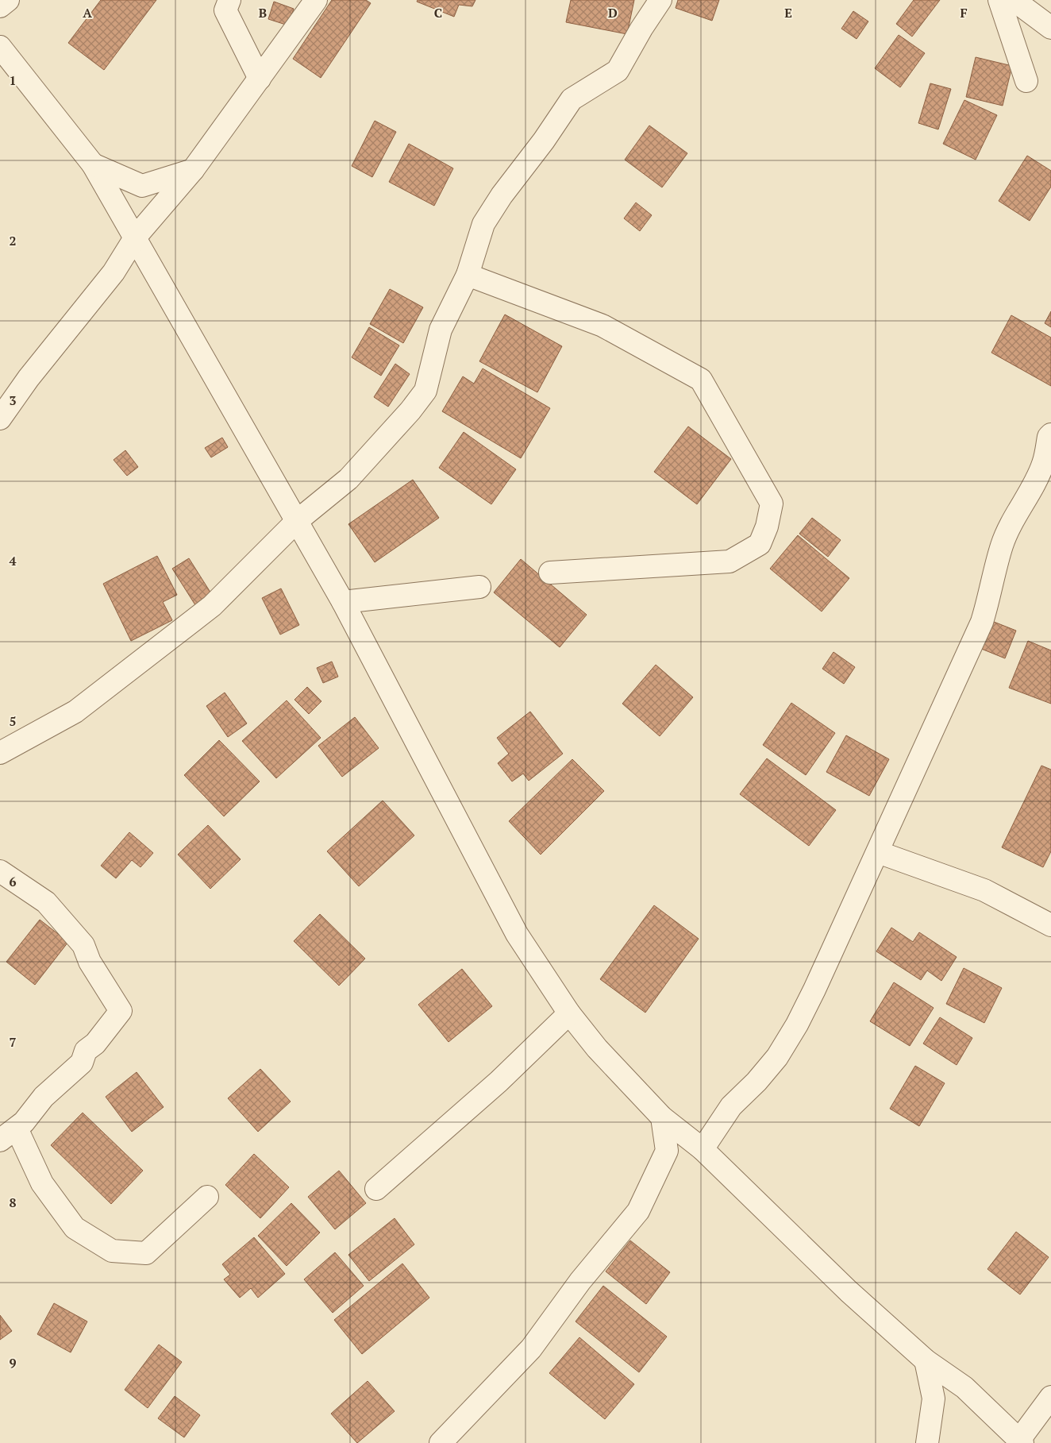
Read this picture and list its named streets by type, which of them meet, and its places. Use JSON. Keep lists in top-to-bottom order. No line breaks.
{"grid":{"columns":["A","B","C","D","E","F"],"rows":["1","2","3","4","5","6","7","8","9"]}}
